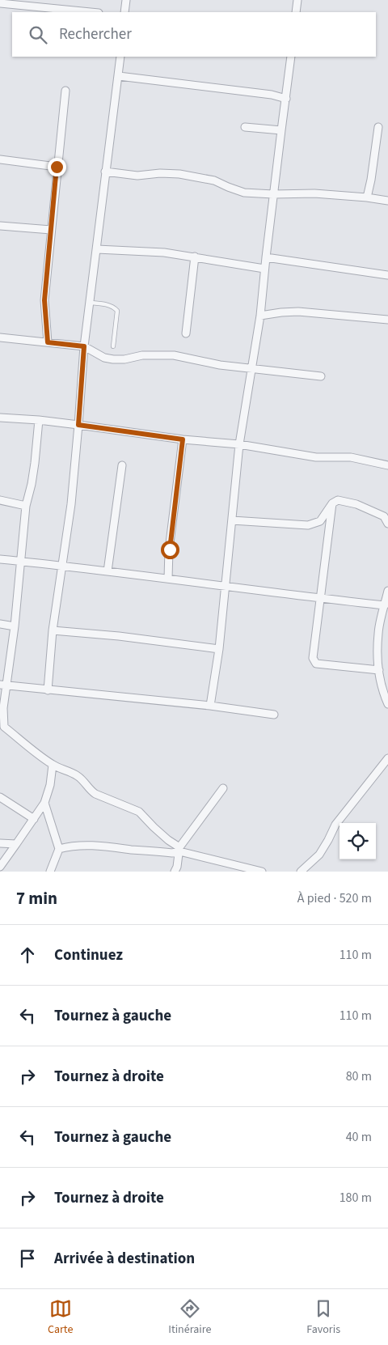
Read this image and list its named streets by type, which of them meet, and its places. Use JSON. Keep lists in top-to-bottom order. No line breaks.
{"page":{"search":"Rechercher","heading":["7 min","À pied · 520 m"],"list":[["Continuez","110 m"],["Tournez à gauche","110 m"],["Tournez à droite","80 m"],["Tournez à gauche","40 m"],["Tournez à droite","180 m"],"Arrivée à destination"],"nav":["Carte","Itinéraire","Favoris"]}}
